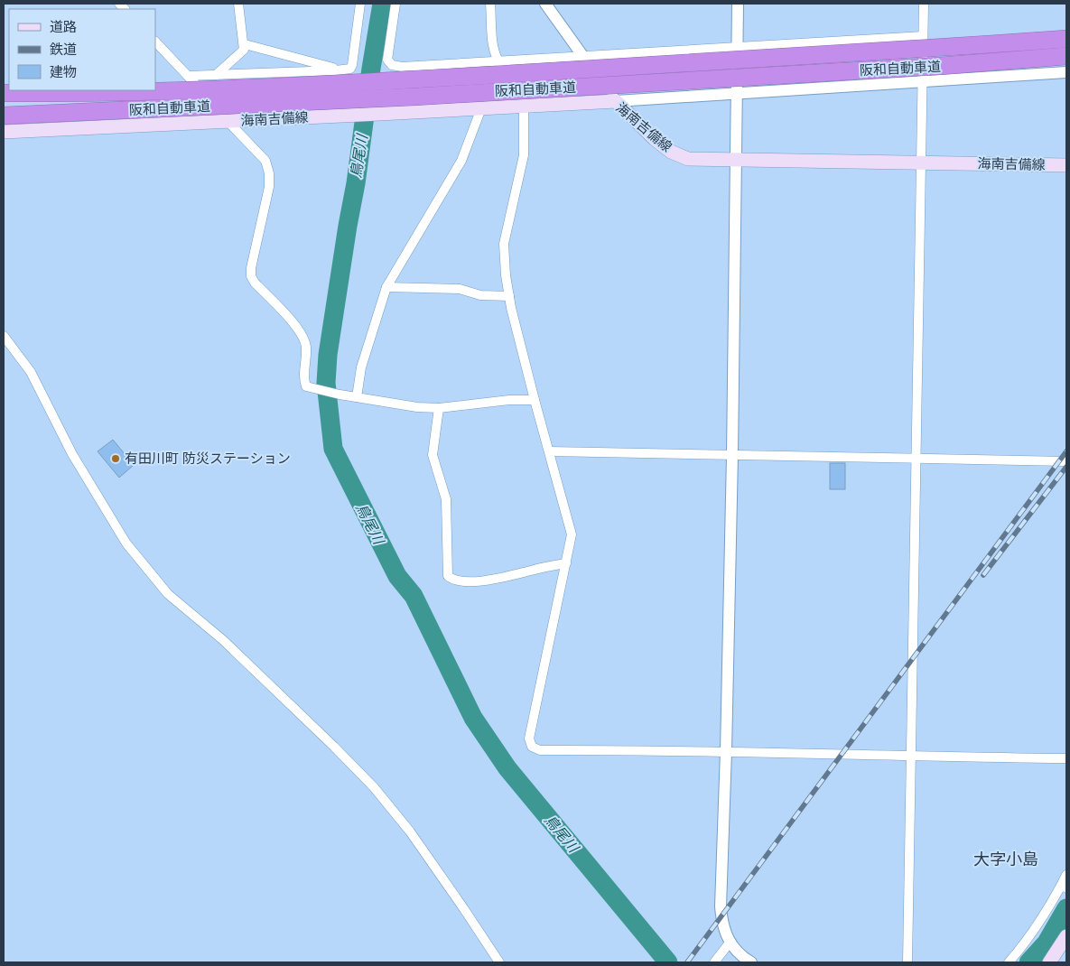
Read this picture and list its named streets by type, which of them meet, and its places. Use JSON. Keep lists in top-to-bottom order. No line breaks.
{"streets":{"highway":["阪和自動車道"],"main road":["海南吉備線"]},"districts":["大字小島"],"water":["鳥尾川"],"places":["有田川町 防災ステーション"],"legend":["道路","鉄道","建物"]}
